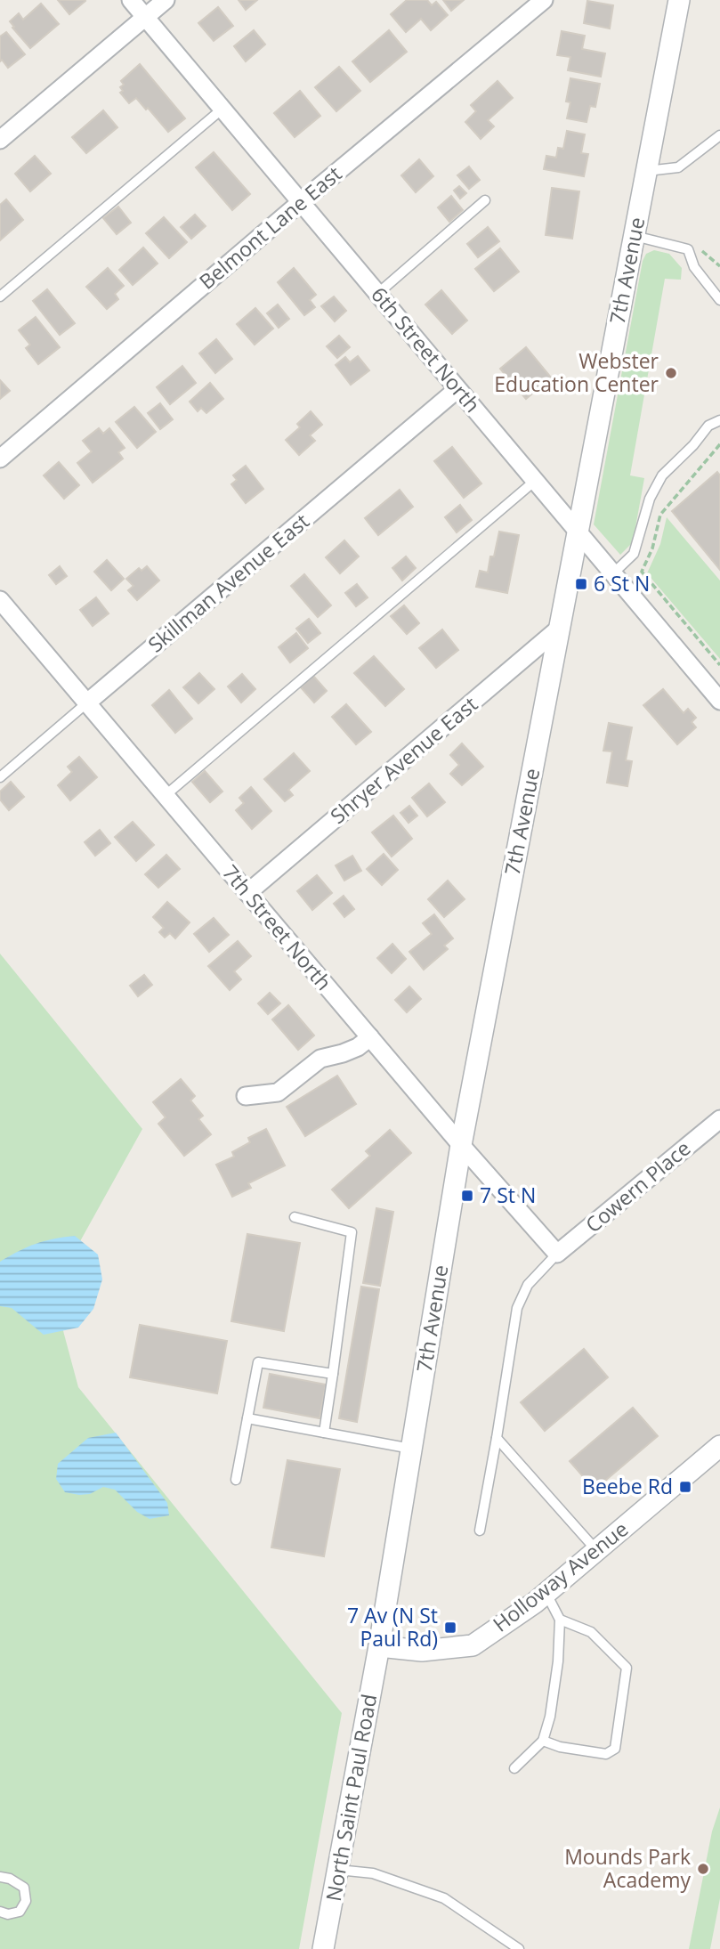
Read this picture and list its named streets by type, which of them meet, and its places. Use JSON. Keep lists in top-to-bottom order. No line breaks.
{"streets":{"street":["Belmont Lane East","7th Avenue","6th Street North","Skillman Avenue East","Shryer Avenue East","7th Street North","Cowern Place","Holloway Avenue","North Saint Paul Road"]},"crossings":[["Belmont Lane East","6th Street North"],["7th Avenue","6th Street North"],["7th Avenue","Shryer Avenue East"],["7th Avenue","7th Street North"],["7th Avenue","Holloway Avenue"],["7th Avenue","North Saint Paul Road"],["6th Street North","Skillman Avenue East"],["Skillman Avenue East","7th Street North"],["Shryer Avenue East","7th Street North"],["7th Street North","Cowern Place"],["Holloway Avenue","North Saint Paul Road"]],"places":{"other":["Webster Education Center","Mounds Park Academy"],"transit":["6 St N","7 St N","Beebe Rd","7 Av (N St Paul Rd)"]}}
